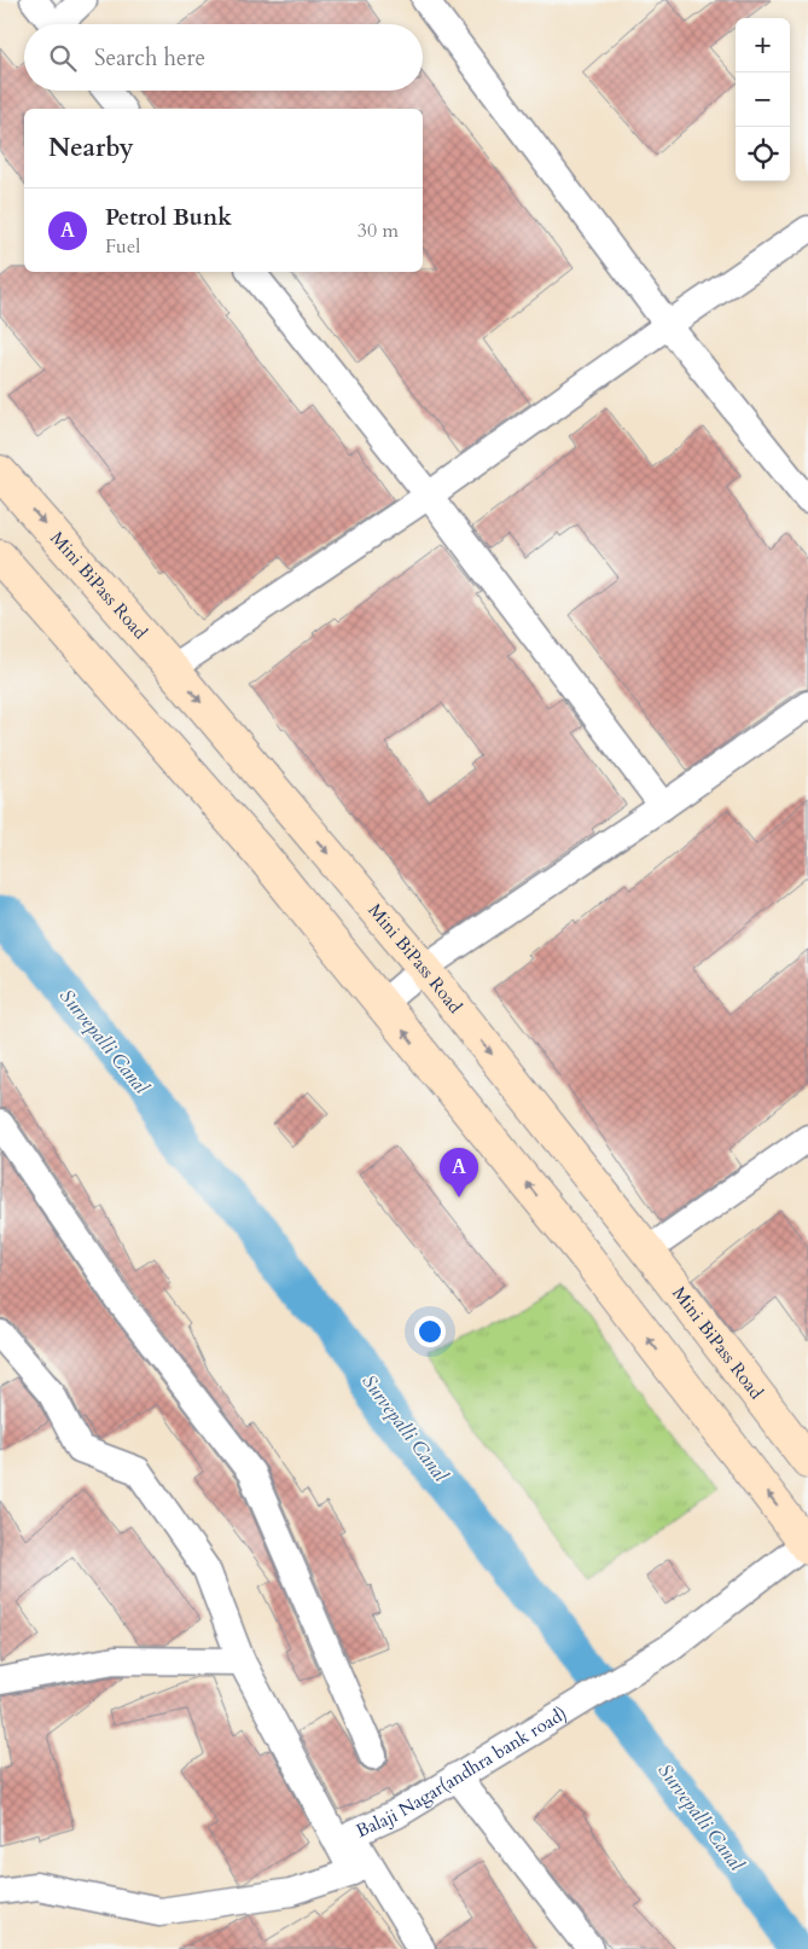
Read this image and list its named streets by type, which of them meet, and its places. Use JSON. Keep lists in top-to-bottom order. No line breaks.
{"streets":{"main road":["Mini BiPass Road"],"street":["Balaji Nagar(andhra bank road)"]},"water":["Survepalli Canal"],"page":{"map_buttons":["+","−"],"search":"Search here","heading":"Nearby","list":[{"mark":"A","name":"Petrol Bunk","note":"Fuel","value":"30 m"}],"pins":"A"}}
